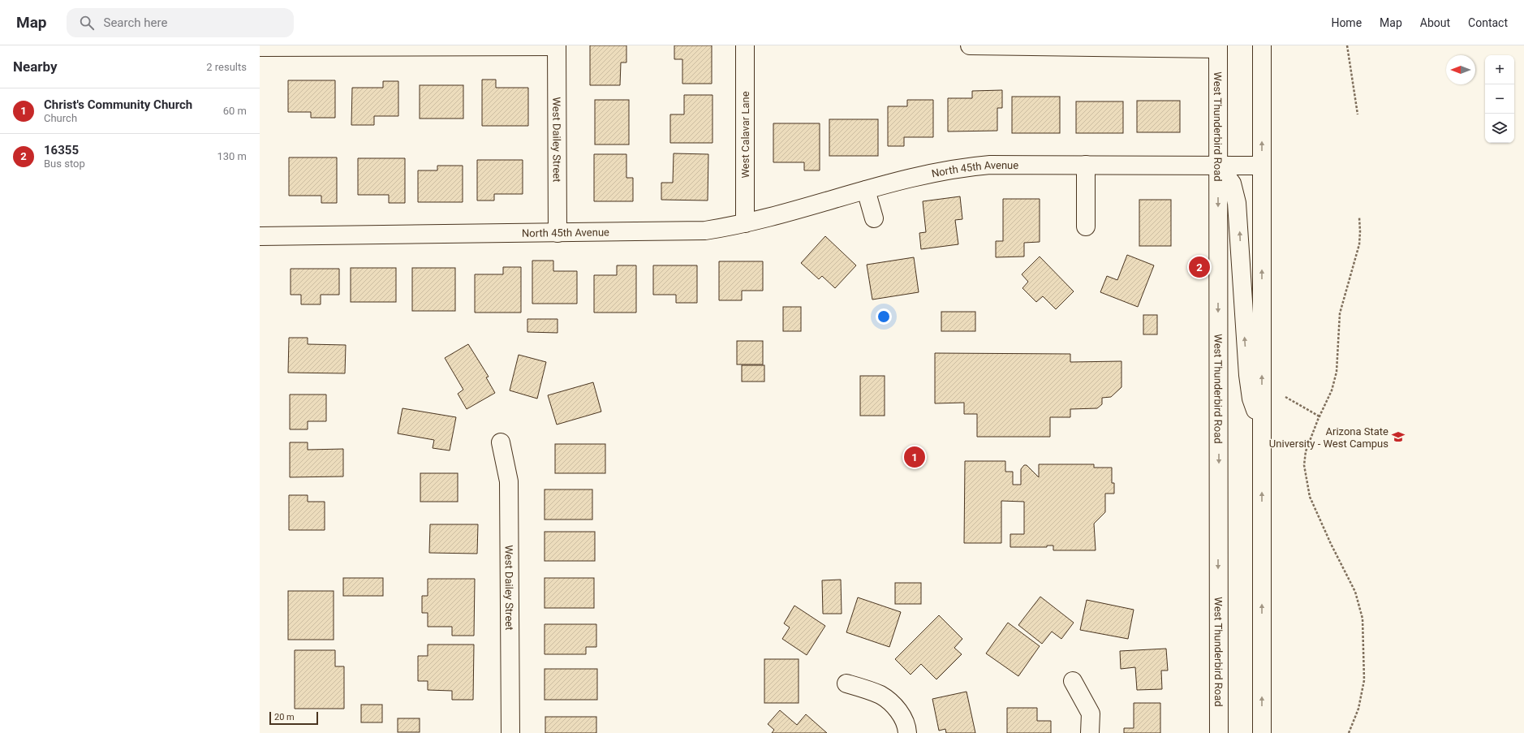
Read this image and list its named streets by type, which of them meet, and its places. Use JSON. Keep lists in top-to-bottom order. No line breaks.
{"streets":{"street":["West Thunderbird Road","West Calavar Lane","West Dailey Street","North 45th Avenue"]},"crossings":[["West Thunderbird Road","North 45th Avenue"],["West Calavar Lane","North 45th Avenue"],["West Dailey Street","North 45th Avenue"]],"places":{"school or university":["Arizona State University - West Campus"]},"scale_bar":"20 m","north":"left","page":{"header":"Map","search":"Search here","nav":["Home","Map","About","Contact"],"heading":["Nearby","2 results"],"map_buttons":["+","−"],"list":[{"mark":"1","name":"Christ's Community Church","note":"Church","value":"60 m"},{"mark":"2","name":"16355","note":"Bus stop","value":"130 m"}],"pins":["2","1"],"scale":"20 m"}}
